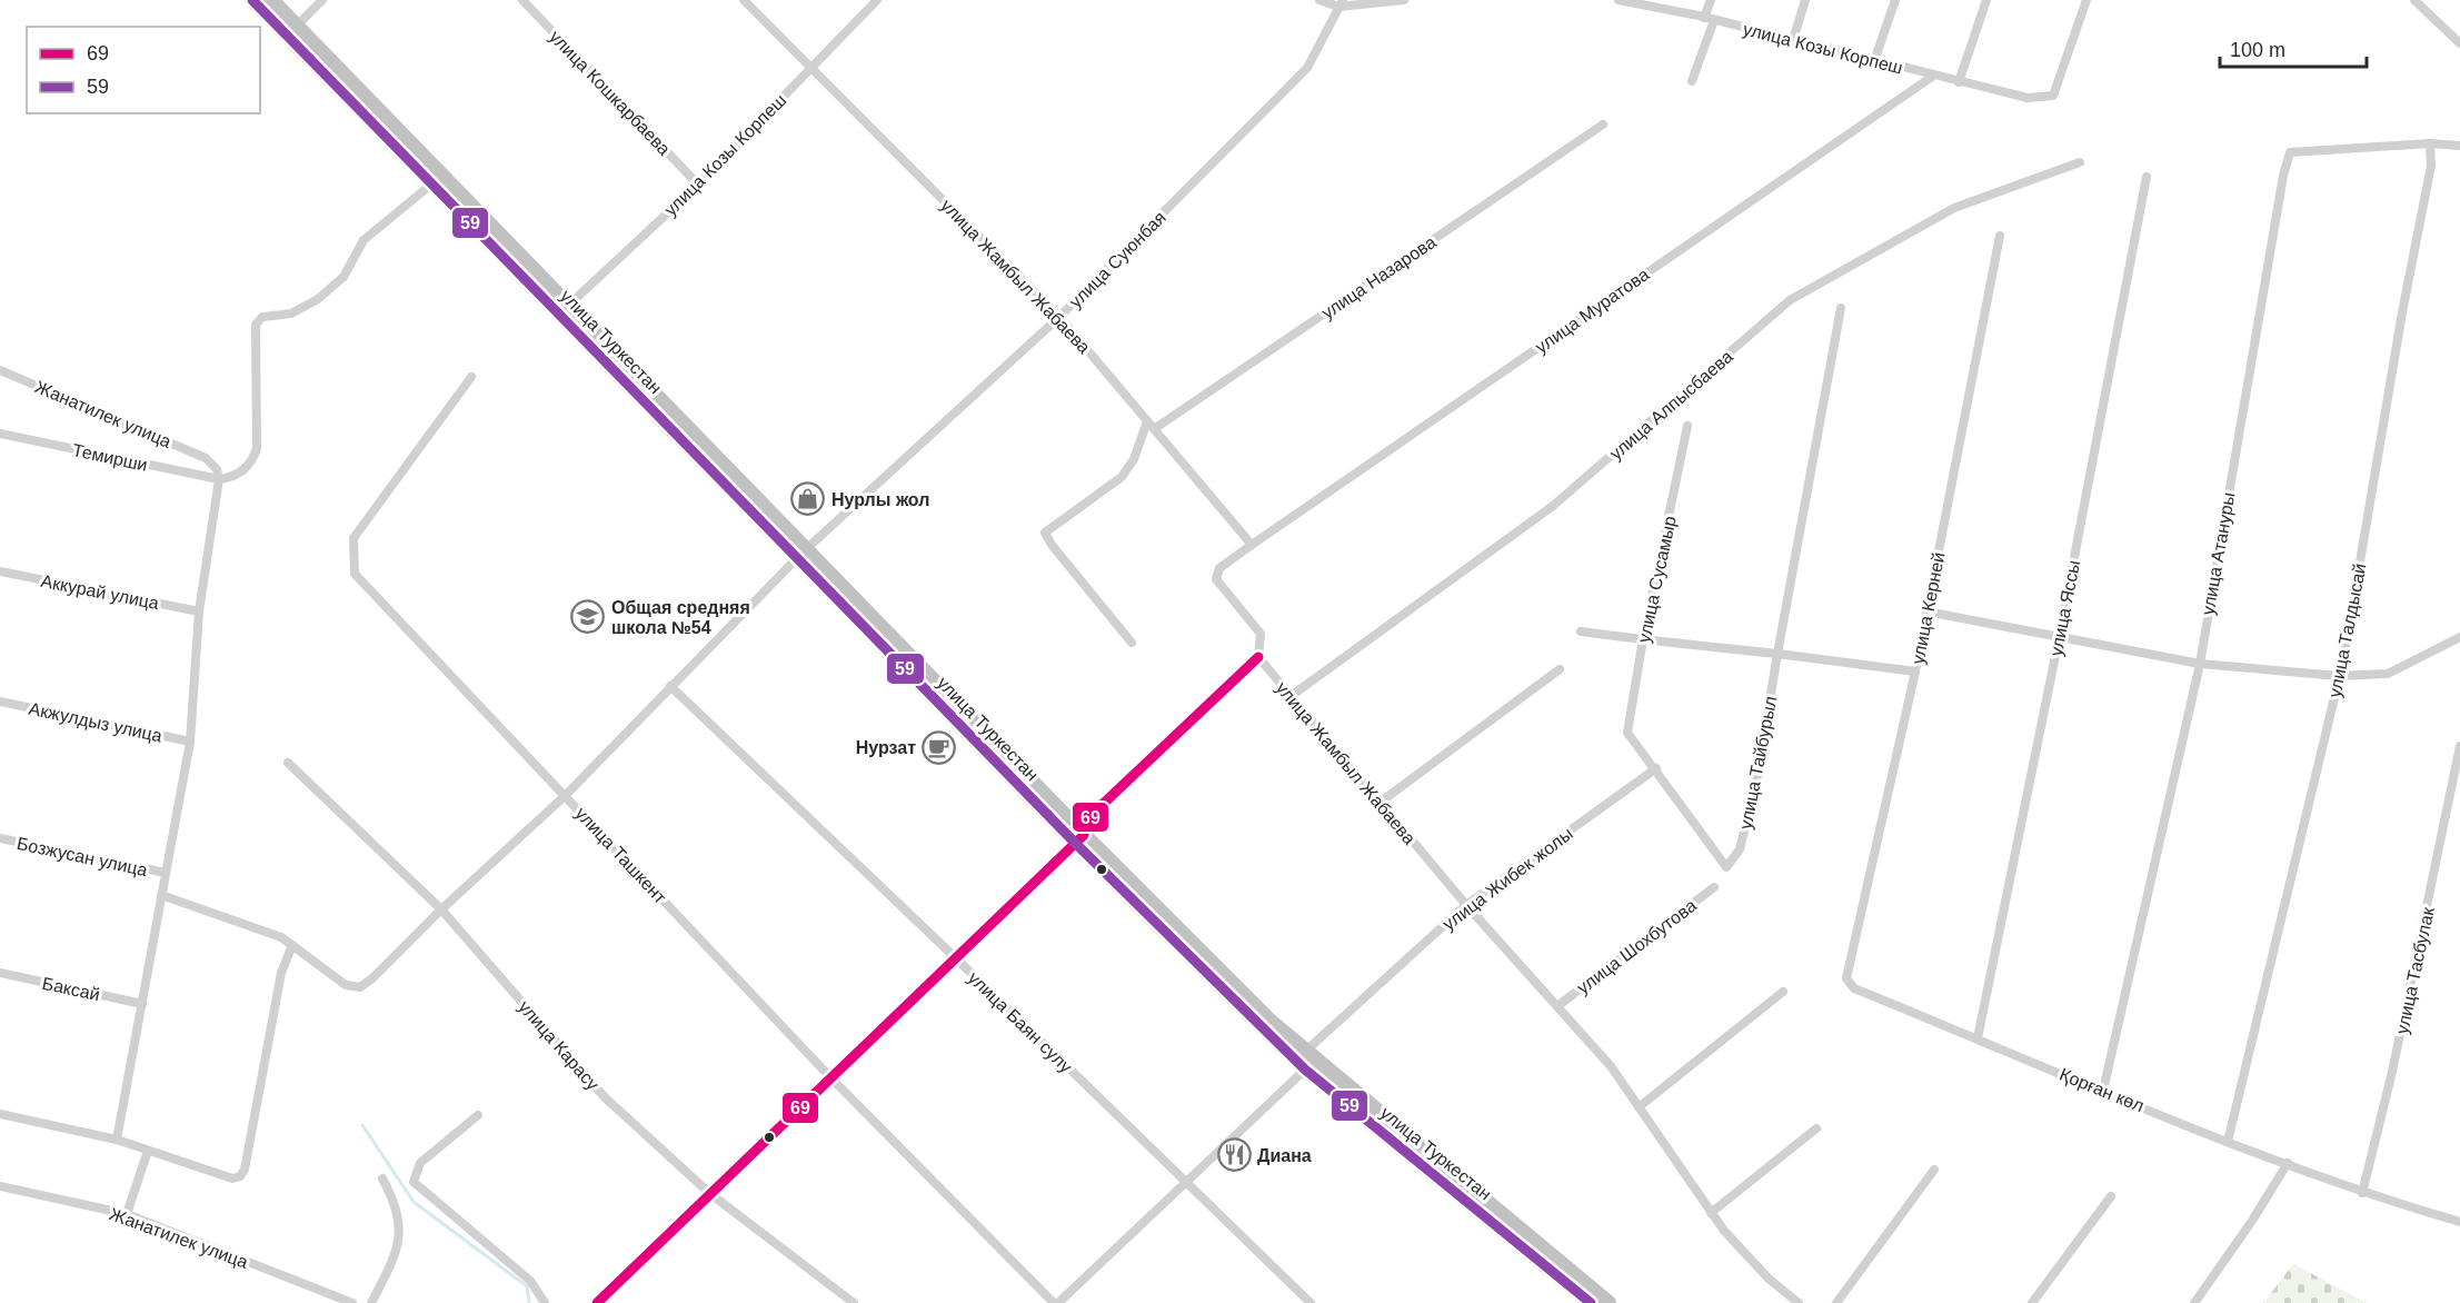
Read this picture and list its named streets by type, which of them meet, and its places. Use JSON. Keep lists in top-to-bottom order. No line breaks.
{"streets":{"highway":["улица Туркестан"],"street":["улица Козы Корпеш","улица Кошкарбаева","улица Суюнбая","улица Жамбыл Жабаева","улица Назарова","улица Муратова","улица Алпысбаева","Жанатилек улица","Темирши","улица Атануры","улица Сусамыр","Аккурай улица","улица Керней","улица Яссы","улица Талдысай","Акжулдыз улица","улица Тайбурыл","улица Ташкент","Бозжусан улица","улица Жибек жолы","улица Шохбутова","улица Тасбулак","Баксай","улица Баян сулу","улица Карасу","Қорған көл"]},"crossings":[["улица Козы Корпеш","улица Кошкарбаева"],["улица Козы Корпеш","улица Жамбыл Жабаева"],["улица Козы Корпеш","улица Муратова"],["улица Козы Корпеш","улица Туркестан"],["улица Суюнбая","улица Жамбыл Жабаева"],["улица Суюнбая","улица Туркестан"],["улица Суюнбая","улица Ташкент"],["улица Суюнбая","улица Баян сулу"],["улица Суюнбая","улица Карасу"],["улица Жамбыл Жабаева","улица Назарова"],["улица Жамбыл Жабаева","улица Муратова"],["улица Жамбыл Жабаева","улица Алпысбаева"],["улица Жамбыл Жабаева","улица Жибек жолы"],["улица Жамбыл Жабаева","улица Шохбутова"],["улица Туркестан","улица Жибек жолы"],["Жанатилек улица","Темирши"],["улица Атануры","улица Талдысай"],["улица Атануры","Қорған көл"],["улица Сусамыр","улица Тайбурыл"],["улица Сусамыр","улица Жибек жолы"],["улица Керней","Қорған көл"],["улица Яссы","Қорған көл"],["улица Талдысай","Қорған көл"],["улица Тайбурыл","улица Жибек жолы"],["улица Тасбулак","Қорған көл"]],"places":{"shop":["Нурлы жол"],"school or university":["Общая средняя школа №54"],"cafe":["Нурзат"],"restaurant":["Диана"]},"lines":["transit line 59","transit line 69"],"legend":["69","59"],"scale_bar":"100 m"}
